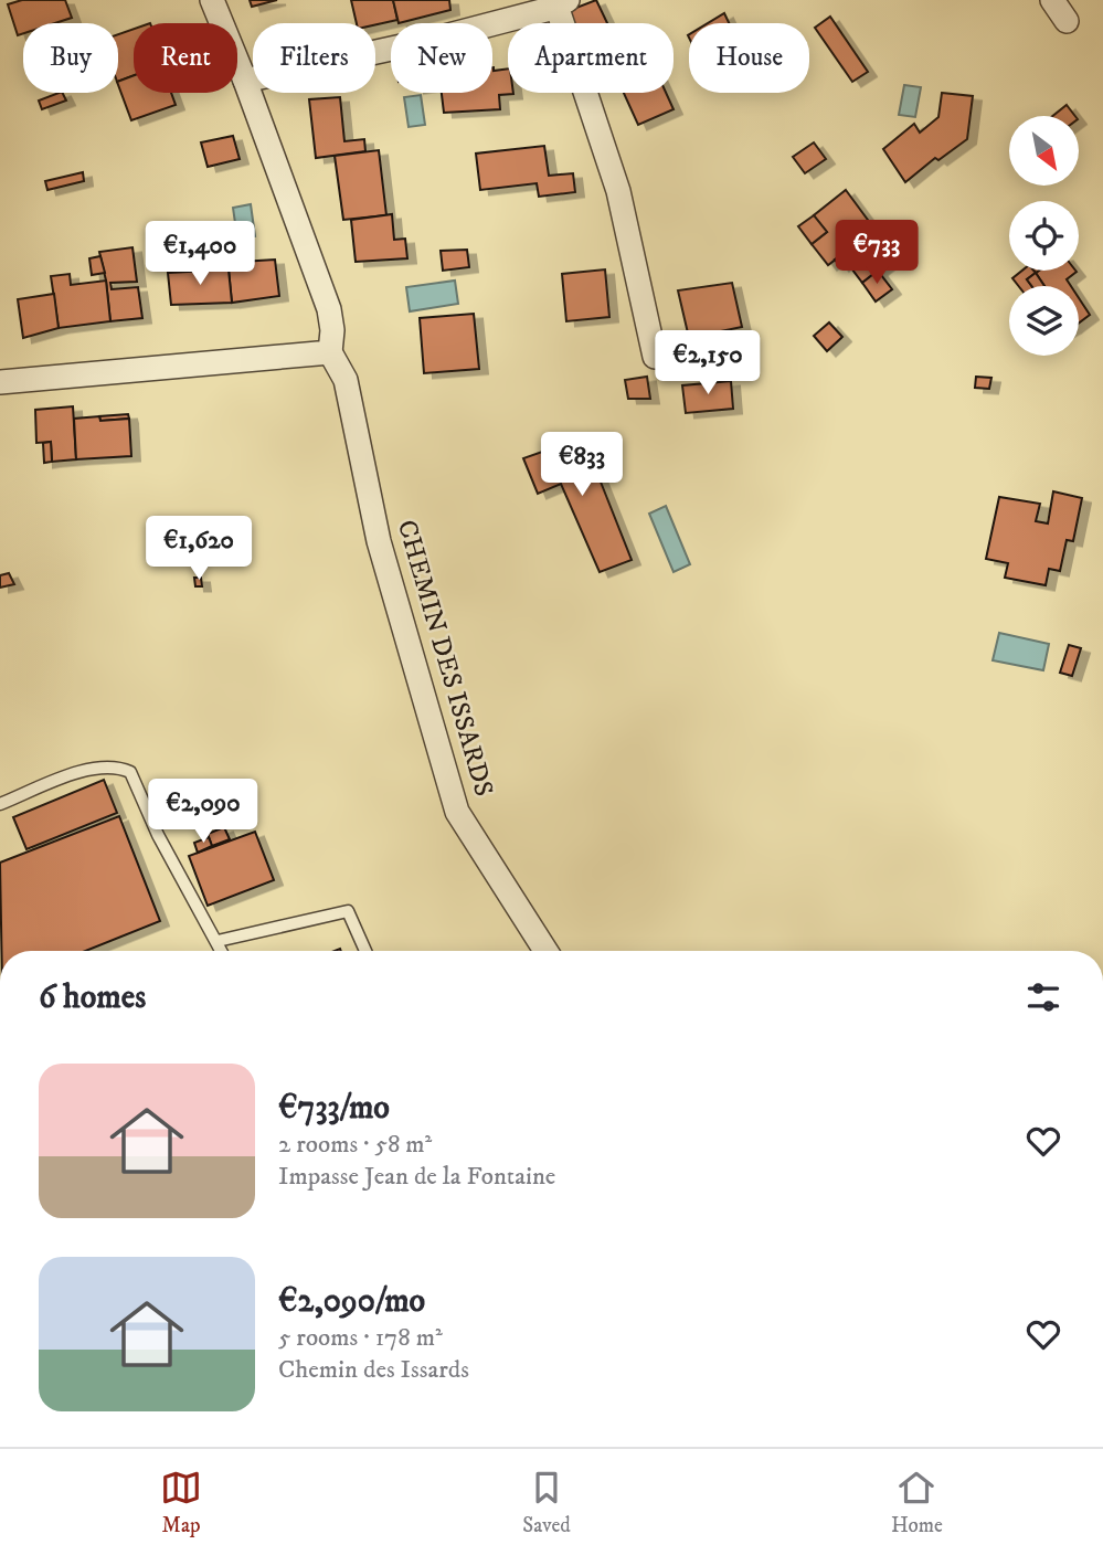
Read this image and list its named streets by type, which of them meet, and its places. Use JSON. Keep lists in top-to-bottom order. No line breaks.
{"streets":{"street":["CHEMIN DES ISSARDS"]},"north":"bottom right","page":{"chip":["Buy","Rent","Filters","New","Apartment","House"],"price":["€733","€1,400","€2,150","€833","€1,620","€2,090"],"heading":"6 homes","list":[{"name":"€733/mo","note":"2 rooms · 58 m² · Impasse Jean de la Fontaine"},{"name":"€2,090/mo","note":"5 rooms · 178 m² · Chemin des Issards"}],"tabs":["Map","Saved","Home"]}}
